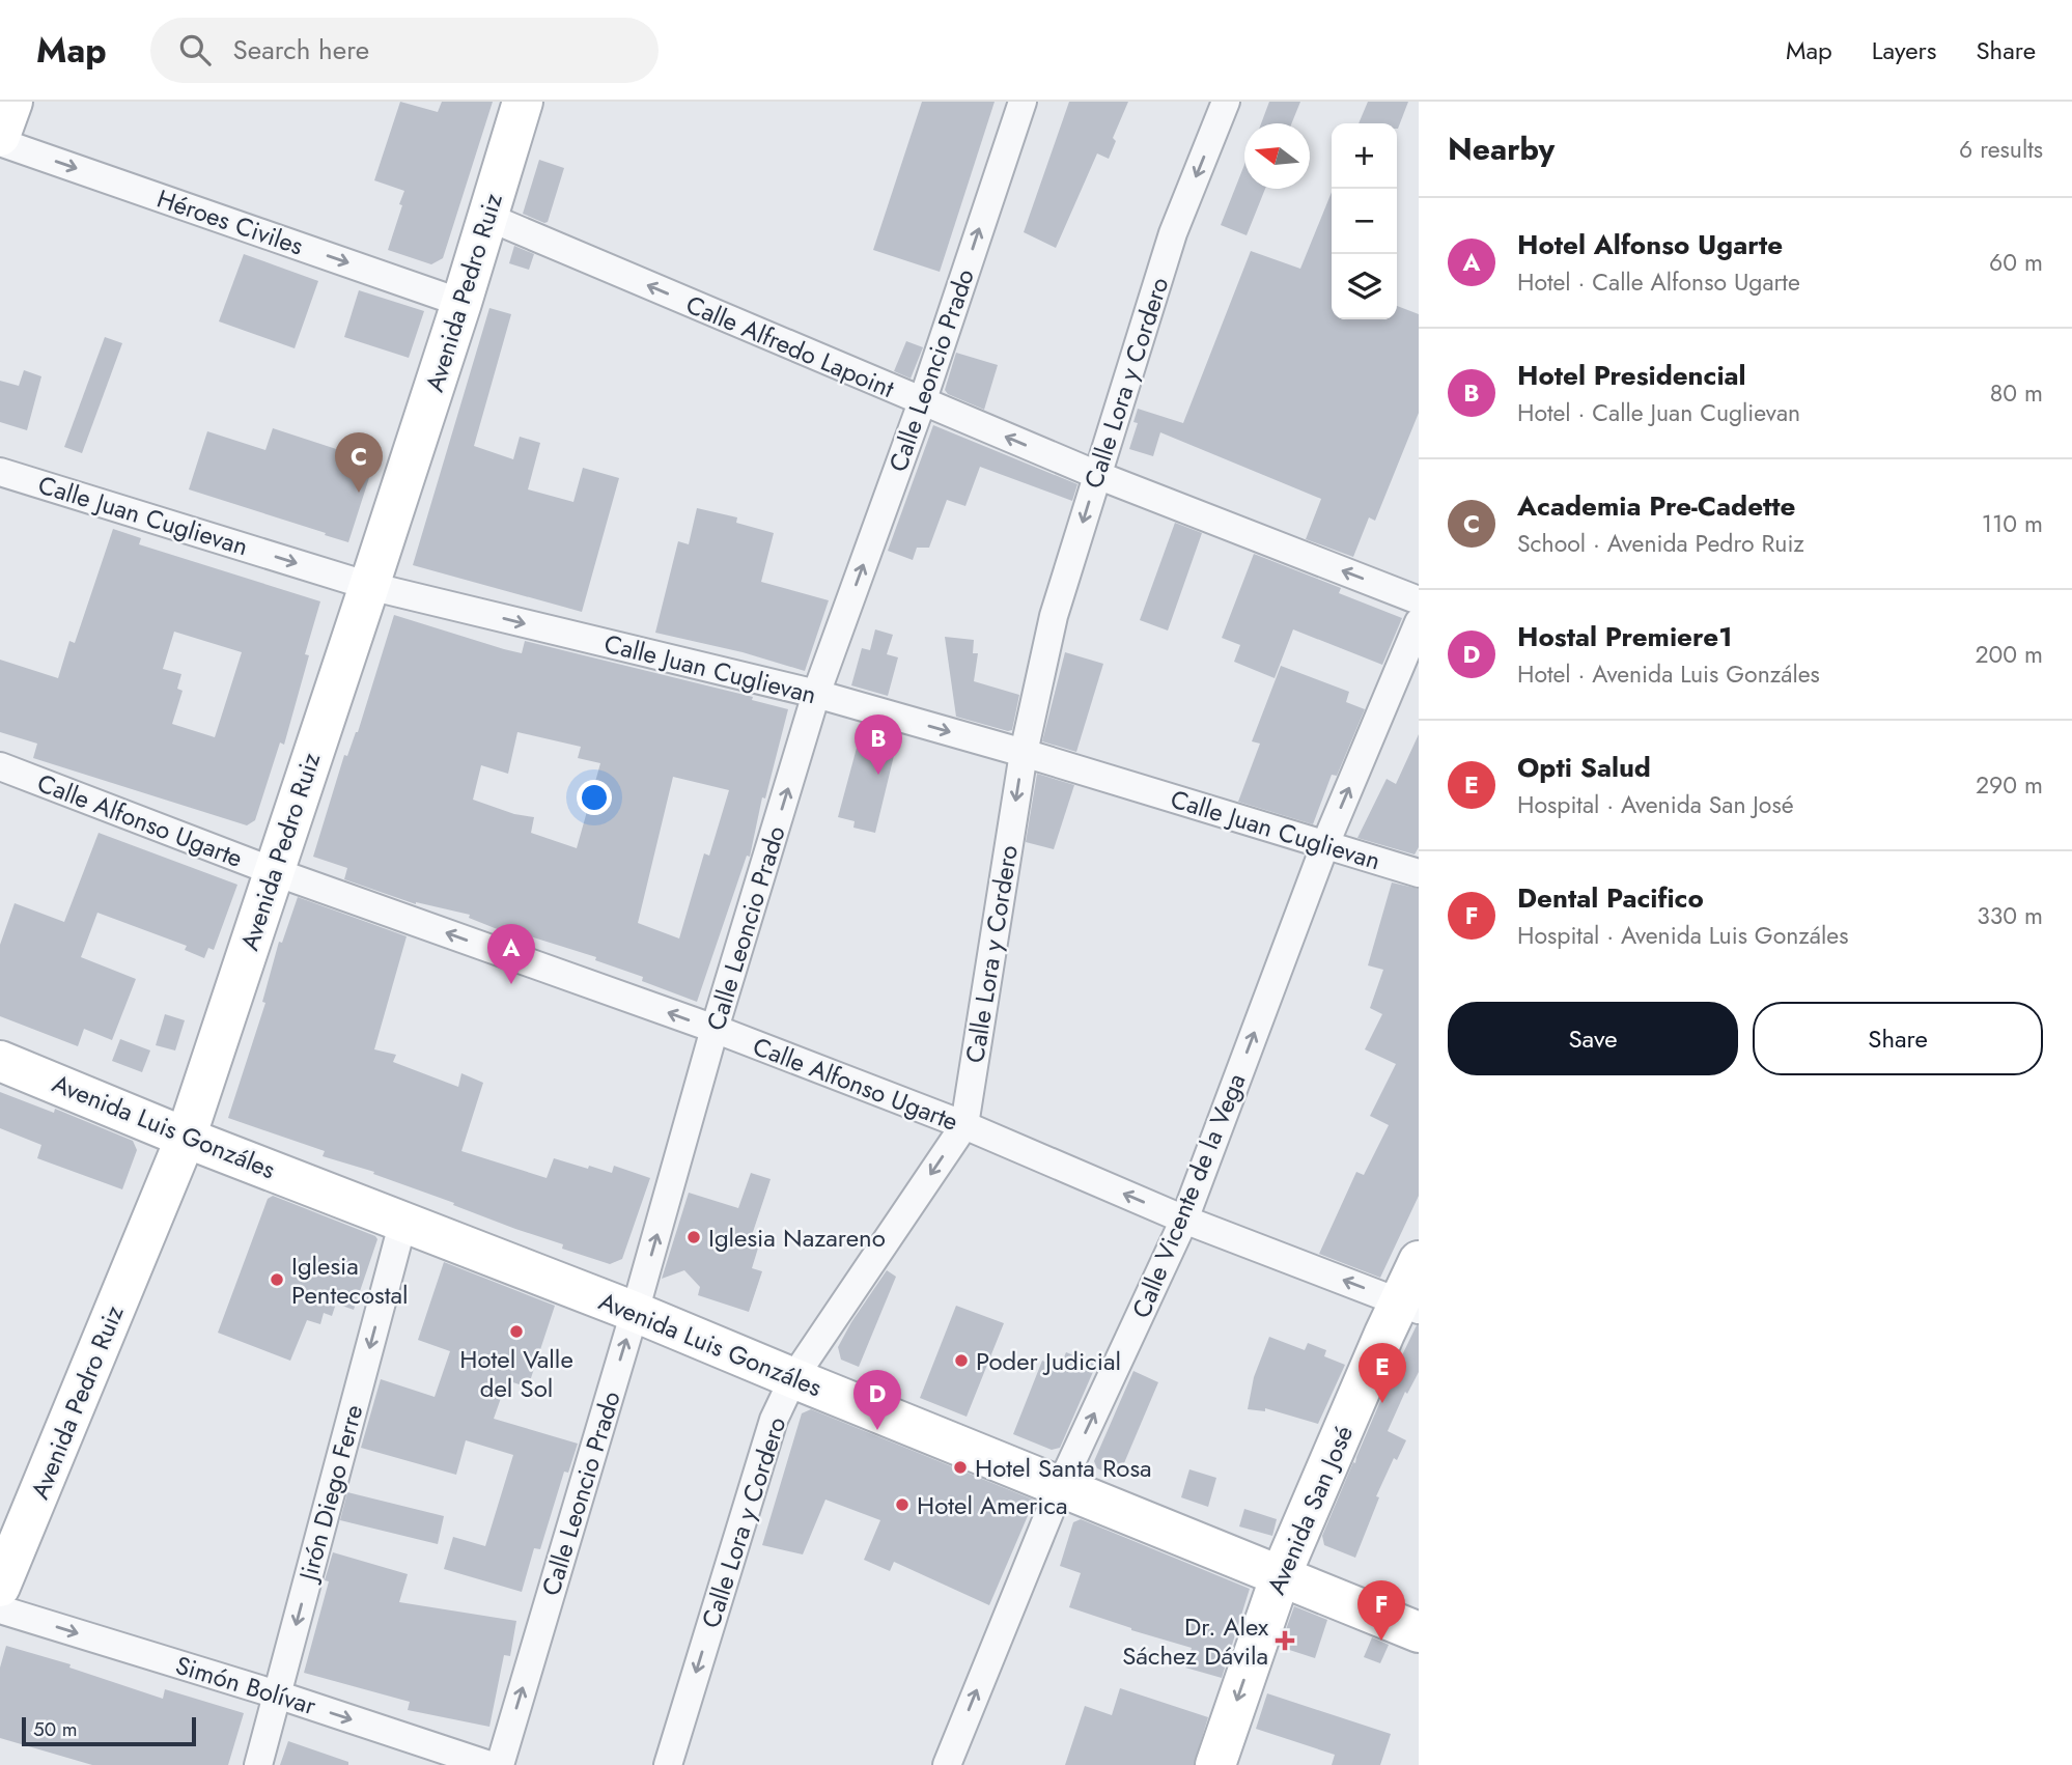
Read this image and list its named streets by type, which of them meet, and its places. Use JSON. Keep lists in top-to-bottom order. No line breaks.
{"streets":{"main road":["Avenida Pedro Ruiz","Avenida Luis Gonzáles","Avenida San José"],"street":["Héroes Civiles","Calle Alfredo Lapoint","Calle Leoncio Prado","Calle Lora y Cordero","Calle Juan Cuglievan","Calle Alfonso Ugarte","Calle Vicente de la Vega","Jirón Diego Ferre","Simón Bolívar"]},"crossings":[["Héroes Civiles","Avenida Pedro Ruiz"],["Avenida Pedro Ruiz","Calle Alfredo Lapoint"],["Avenida Pedro Ruiz","Calle Juan Cuglievan"],["Avenida Pedro Ruiz","Calle Alfonso Ugarte"],["Avenida Pedro Ruiz","Avenida Luis Gonzáles"],["Calle Alfredo Lapoint","Calle Leoncio Prado"],["Calle Alfredo Lapoint","Calle Lora y Cordero"],["Calle Leoncio Prado","Calle Juan Cuglievan"],["Calle Leoncio Prado","Calle Alfonso Ugarte"],["Calle Leoncio Prado","Avenida Luis Gonzáles"],["Calle Lora y Cordero","Calle Juan Cuglievan"],["Calle Lora y Cordero","Calle Alfonso Ugarte"],["Calle Lora y Cordero","Avenida Luis Gonzáles"],["Calle Juan Cuglievan","Calle Vicente de la Vega"],["Calle Alfonso Ugarte","Calle Vicente de la Vega"],["Calle Alfonso Ugarte","Avenida San José"],["Avenida Luis Gonzáles","Calle Vicente de la Vega"],["Avenida Luis Gonzáles","Jirón Diego Ferre"],["Avenida Luis Gonzáles","Avenida San José"],["Jirón Diego Ferre","Simón Bolívar"]],"one_way":["Héroes Civiles","Calle Alfredo Lapoint","Calle Leoncio Prado","Calle Lora y Cordero","Calle Juan Cuglievan","Calle Alfonso Ugarte","Calle Vicente de la Vega","Jirón Diego Ferre","Avenida San José","Simón Bolívar"],"places":{"other":["Iglesia Nazareno","Iglesia Pentecostal","Hotel Valle del Sol","Poder Judicial","Hotel Santa Rosa","Hotel America"],"health":["Dr. Alex Sáchez Dávila"]},"scale_bar":"50 m","north":"left","page":{"header":"Map","search":"Search here","nav":["Map","Layers","Share"],"heading":["Nearby","6 results"],"map_buttons":["+","−"],"list":[{"mark":"A","name":"Hotel Alfonso Ugarte","note":"Hotel · Calle Alfonso Ugarte","value":"60 m"},{"mark":"B","name":"Hotel Presidencial","note":"Hotel · Calle Juan Cuglievan","value":"80 m"},{"mark":"C","name":"Academia Pre-Cadette","note":"School · Avenida Pedro Ruiz","value":"110 m"},{"mark":"D","name":"Hostal Premiere1","note":"Hotel · Avenida Luis Gonzáles","value":"200 m"},{"mark":"E","name":"Opti Salud","note":"Hospital · Avenida San José","value":"290 m"},{"mark":"F","name":"Dental Pacifico","note":"Hospital · Avenida Luis Gonzáles","value":"330 m"}],"pins":["C","B","A","E","D","F"],"buttons":["Save","Share"],"scale":"50 m"}}
